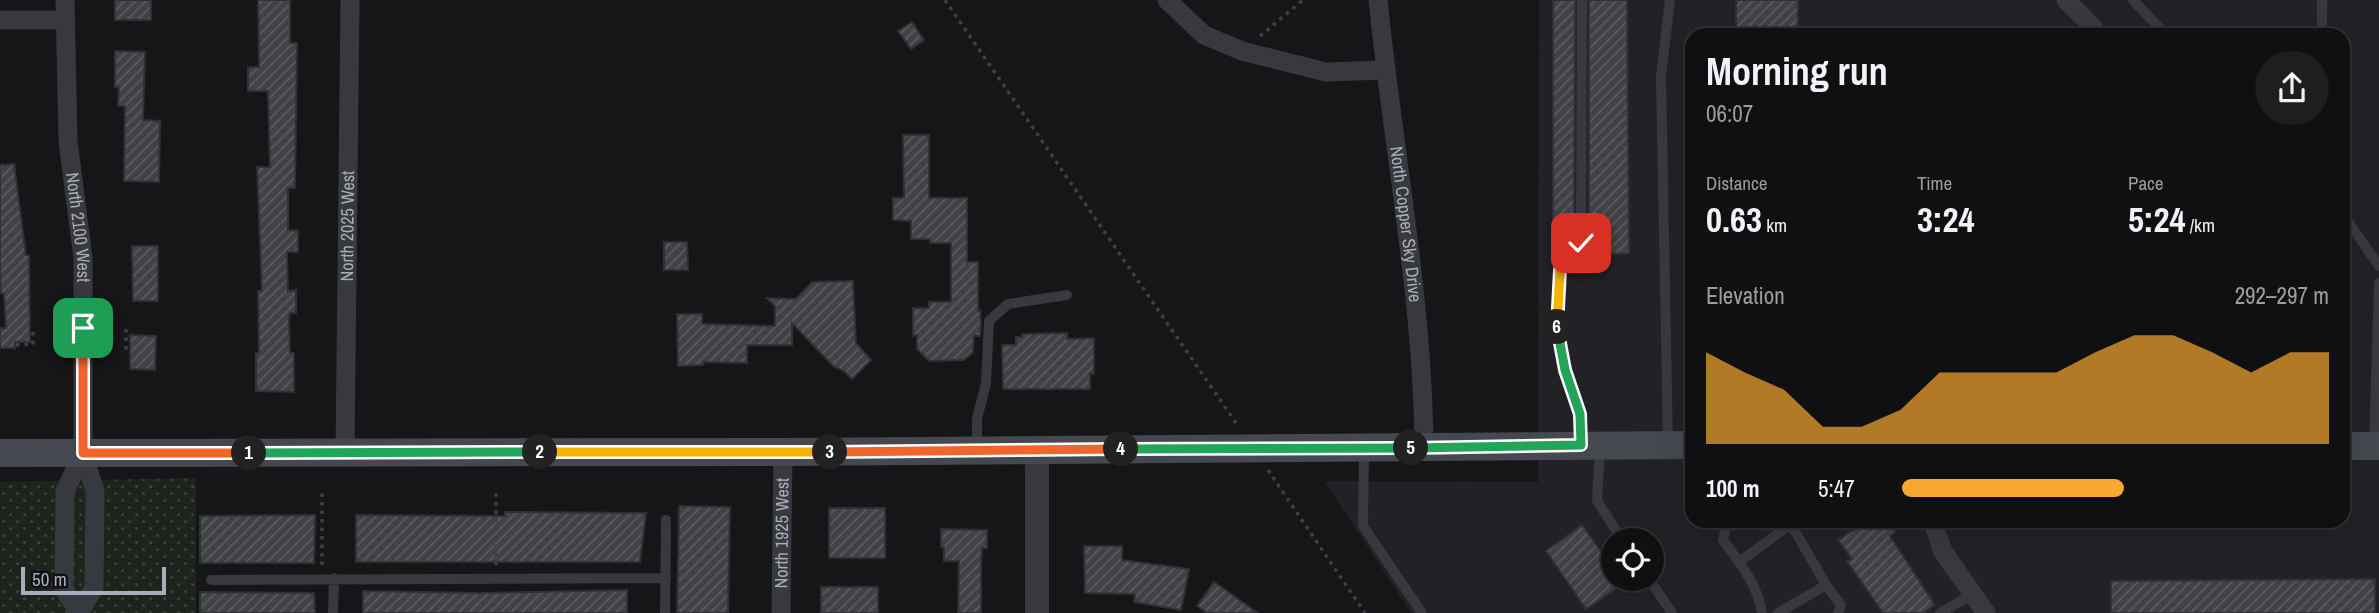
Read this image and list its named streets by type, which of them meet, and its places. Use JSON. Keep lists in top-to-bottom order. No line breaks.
{"streets":{"street":["North Copper Sky Drive","North 2100 West","North 2025 West","North 1925 West"]},"scale_bar":"50 m","page":{"heading":["Morning run","06:07"],"stats":[["Distance","0.63 km"],["Time","3:24"],["Pace","5:24 /km"]],"chart":["Elevation","292–297 m"],"pins":["6","5","4","2","3","1"],"list":[{"name":"100 m","note":"5:47"}],"scale":"50 m"}}
